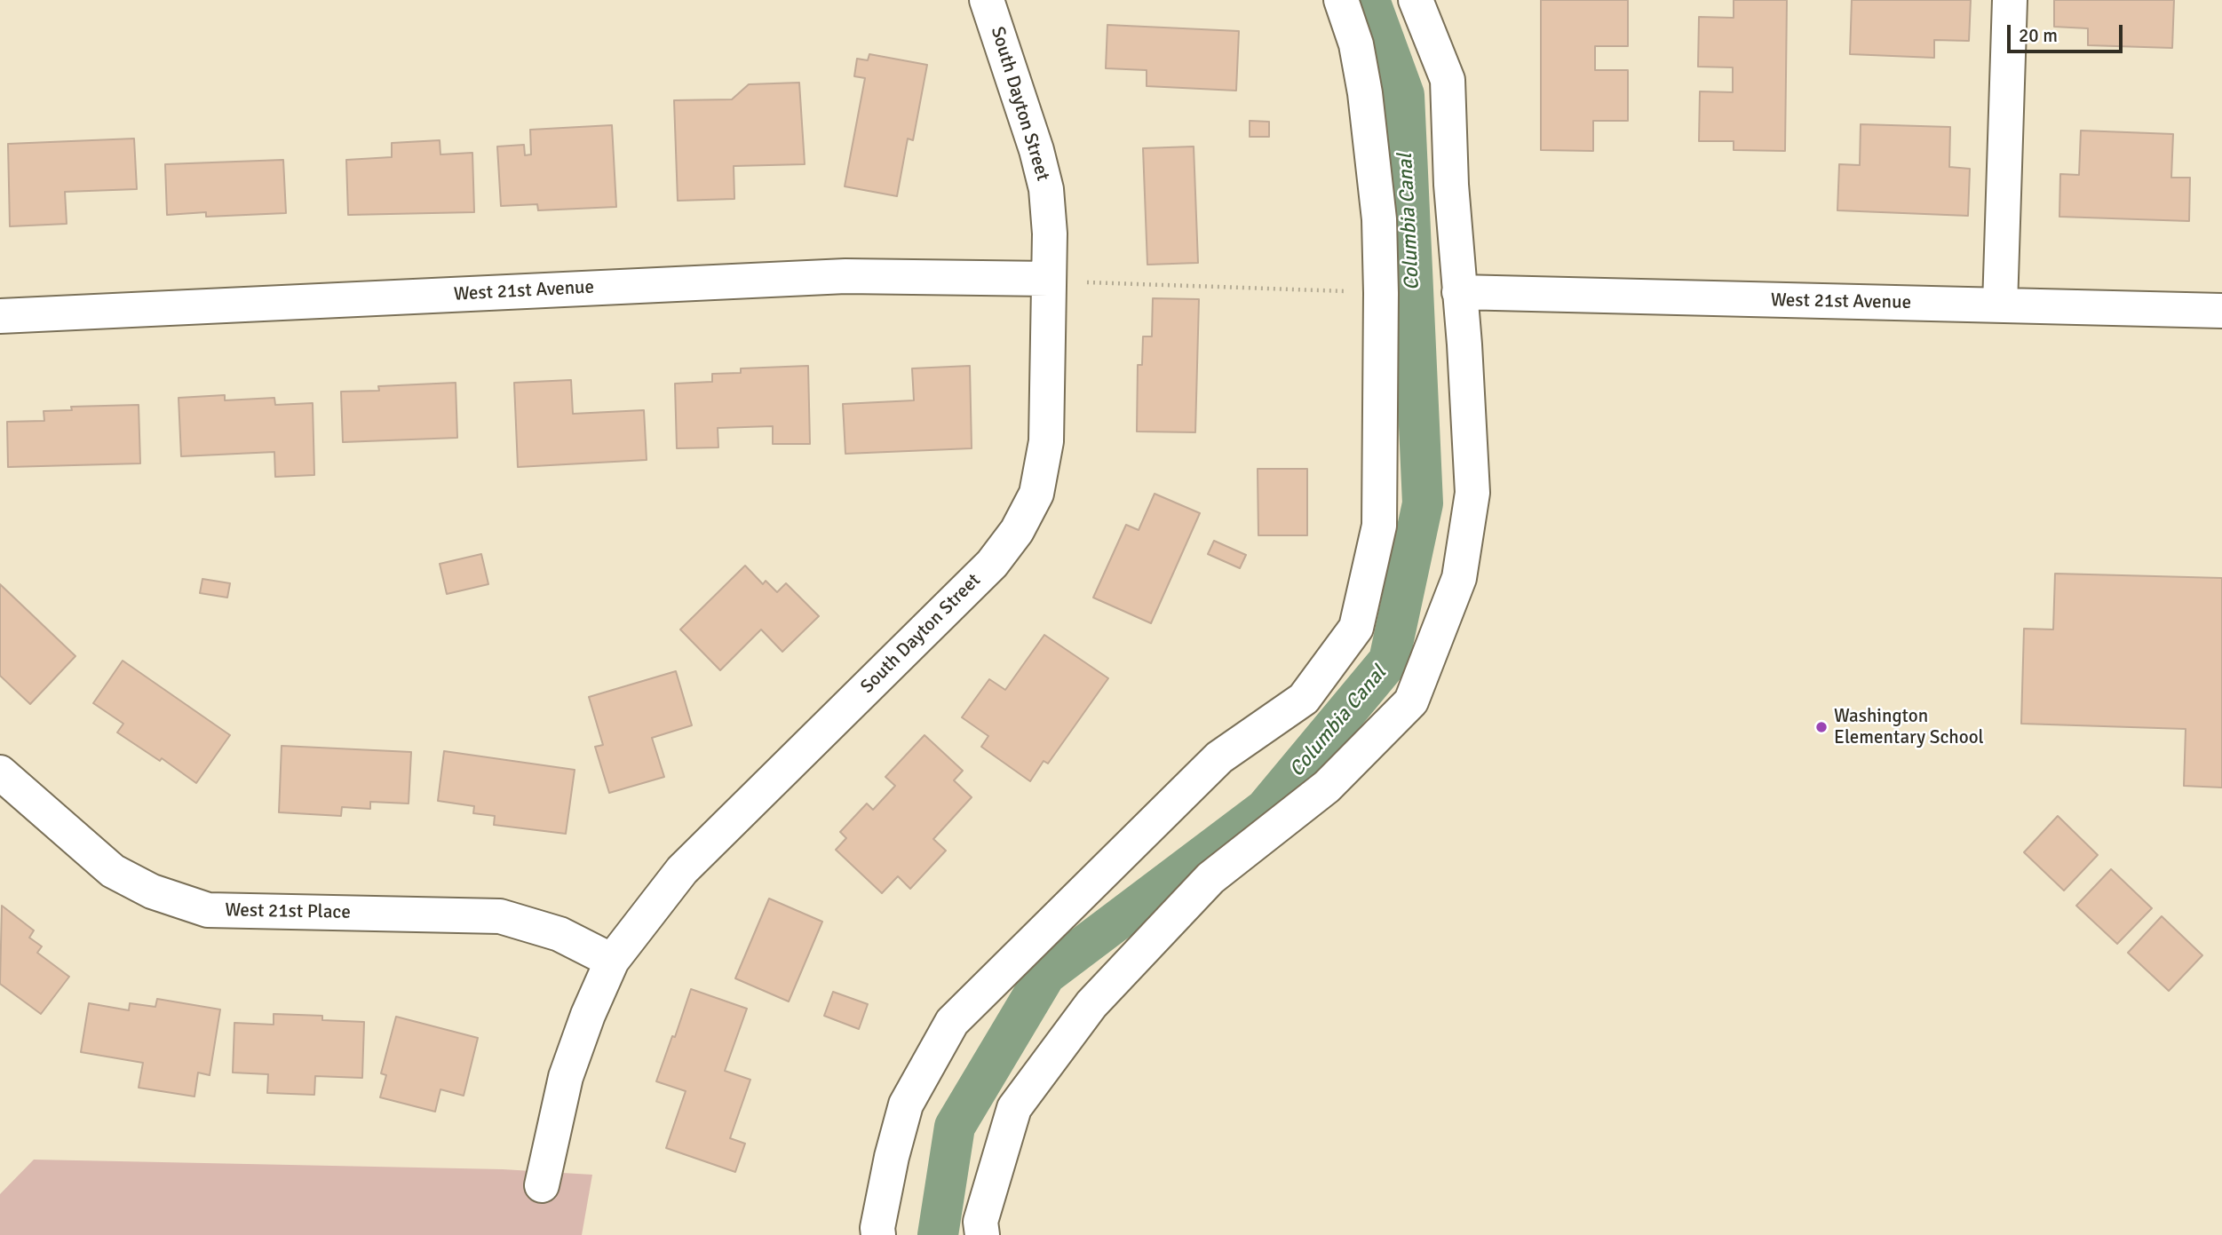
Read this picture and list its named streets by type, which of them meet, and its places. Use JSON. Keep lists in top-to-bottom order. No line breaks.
{"streets":{"street":["South Dayton Street","West 21st Avenue","West 21st Place"]},"crossings":[["South Dayton Street","West 21st Avenue"],["South Dayton Street","West 21st Place"]],"water":["Columbia Canal"],"places":["Washington Elementary School"],"scale_bar":"20 m"}
